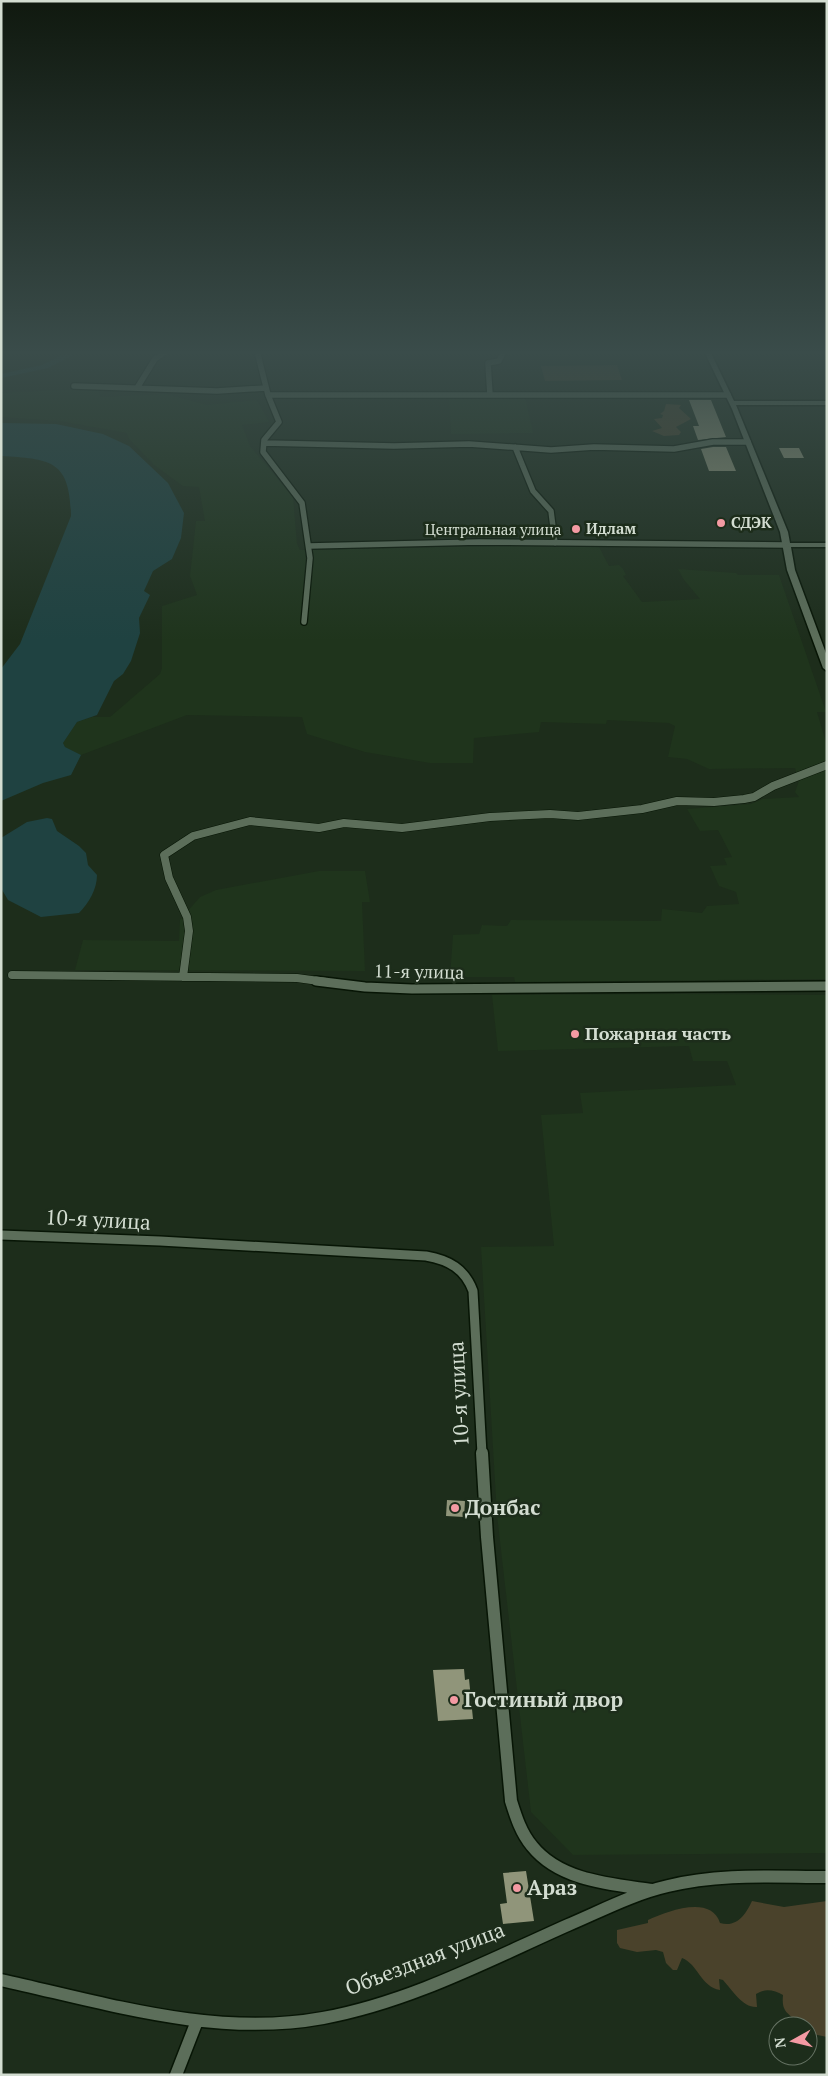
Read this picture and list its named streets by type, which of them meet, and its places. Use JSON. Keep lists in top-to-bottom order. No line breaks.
{"streets":{"street":["Центральная улица","11-я улица","10-я улица","Объездная улица"]},"crossings":[["10-я улица","Объездная улица"]],"places":["СДЭК","Идлам","Пожарная часть","Донбас","Гостиный двор","Араз"],"north":"left"}
